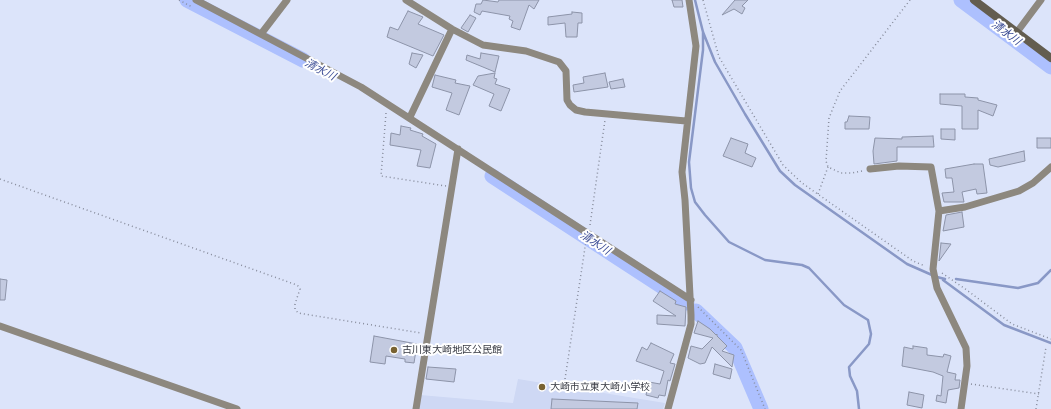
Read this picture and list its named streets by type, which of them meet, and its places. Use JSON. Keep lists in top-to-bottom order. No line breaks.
{"water":["清水川"],"places":["古川東大崎地区公民館","大崎市立東大崎小学校"]}
